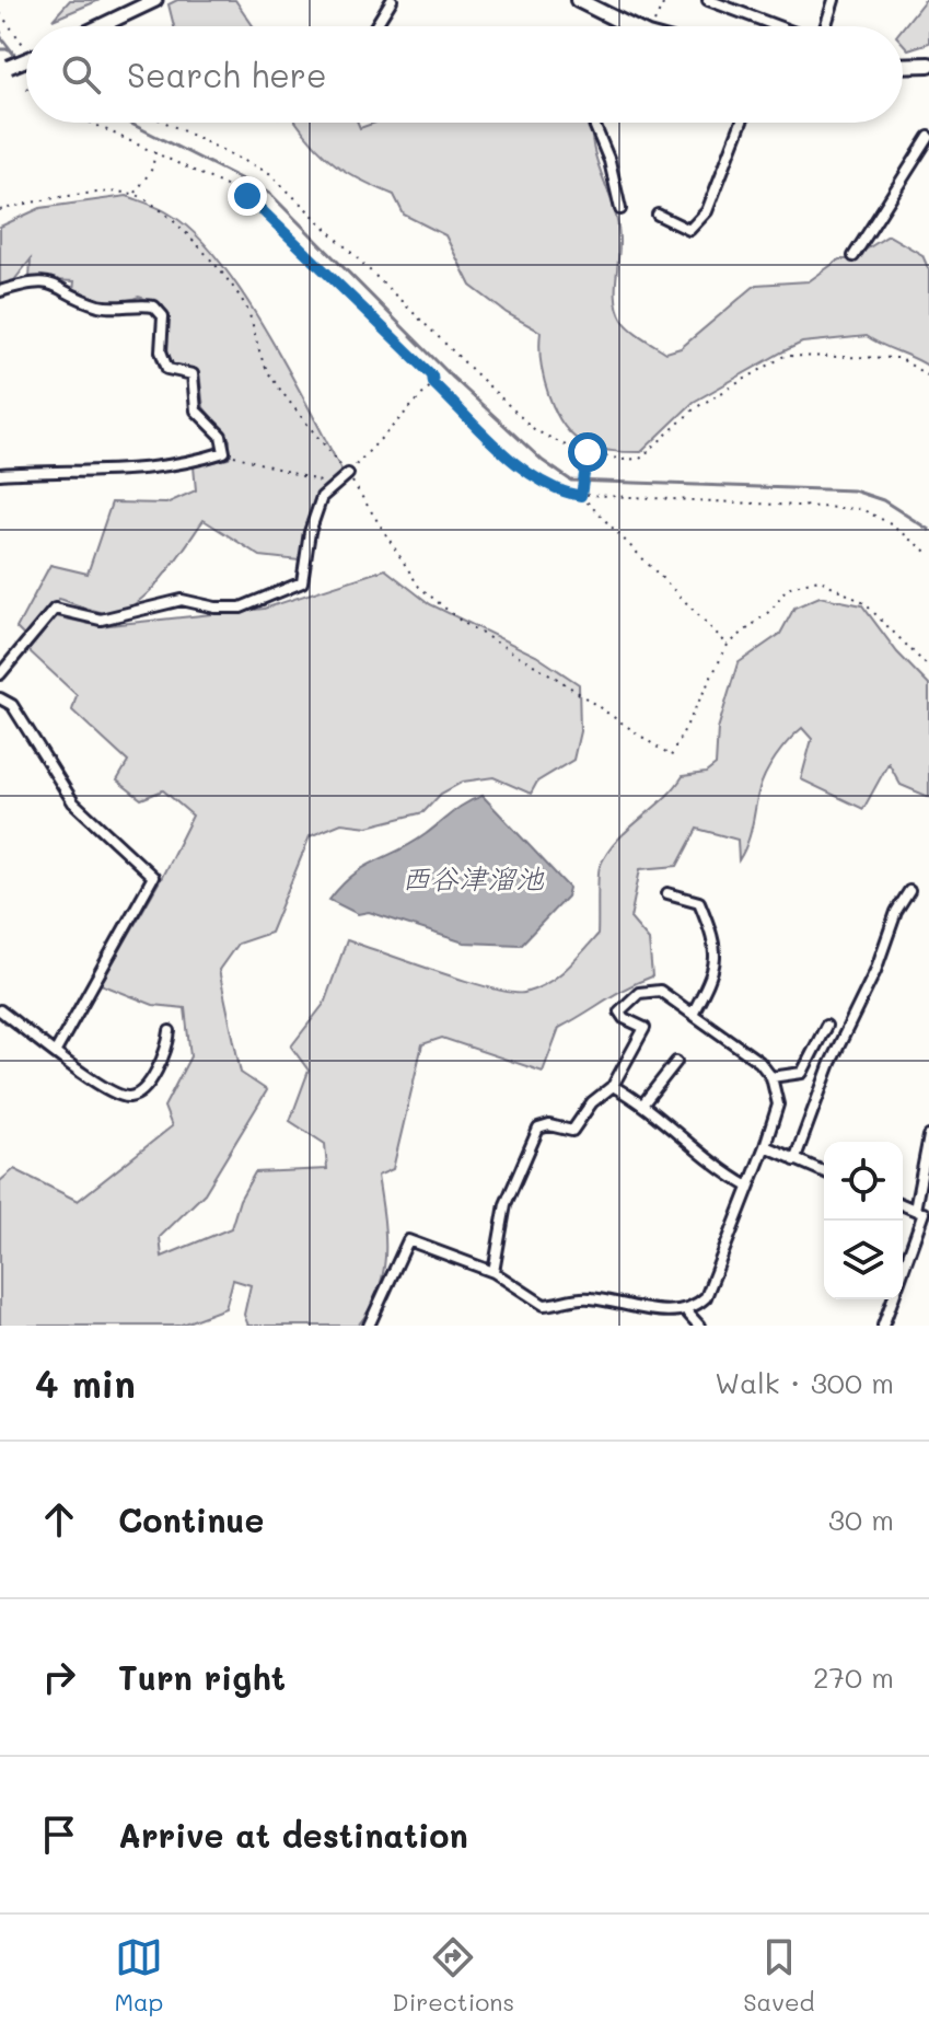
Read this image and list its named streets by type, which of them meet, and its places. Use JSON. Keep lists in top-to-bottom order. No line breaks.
{"water":["西谷津溜池"],"page":{"search":"Search here","heading":["4 min","Walk · 300 m"],"list":[["Continue","30 m"],["Turn right","270 m"],"Arrive at destination"],"nav":["Map","Directions","Saved"]}}
